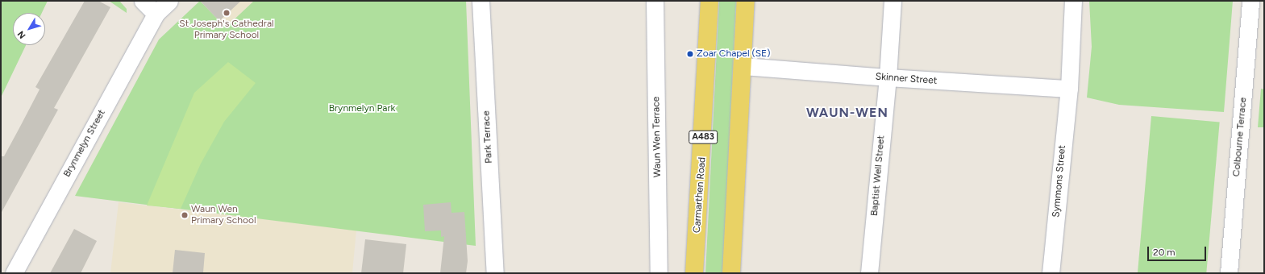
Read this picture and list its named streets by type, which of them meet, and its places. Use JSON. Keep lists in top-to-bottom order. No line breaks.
{"streets":{"main road":["A483","Carmarthen Road"],"street":["Skinner Street","Park Terrace","Waun Wen Terrace","Colbourne Terrace","Brynmelyn Street","Baptist Well Street","Symmons Street"]},"crossings":[["Skinner Street","Baptist Well Street"],["Skinner Street","Symmons Street"]],"districts":["WAUN-WEN"],"parks":["Brynmelyn Park"],"places":["St Joseph's Cathedral Primary School","Zoar Chapel (SE)","Waun Wen Primary School"],"scale_bar":"20 m","north":"bottom left"}
